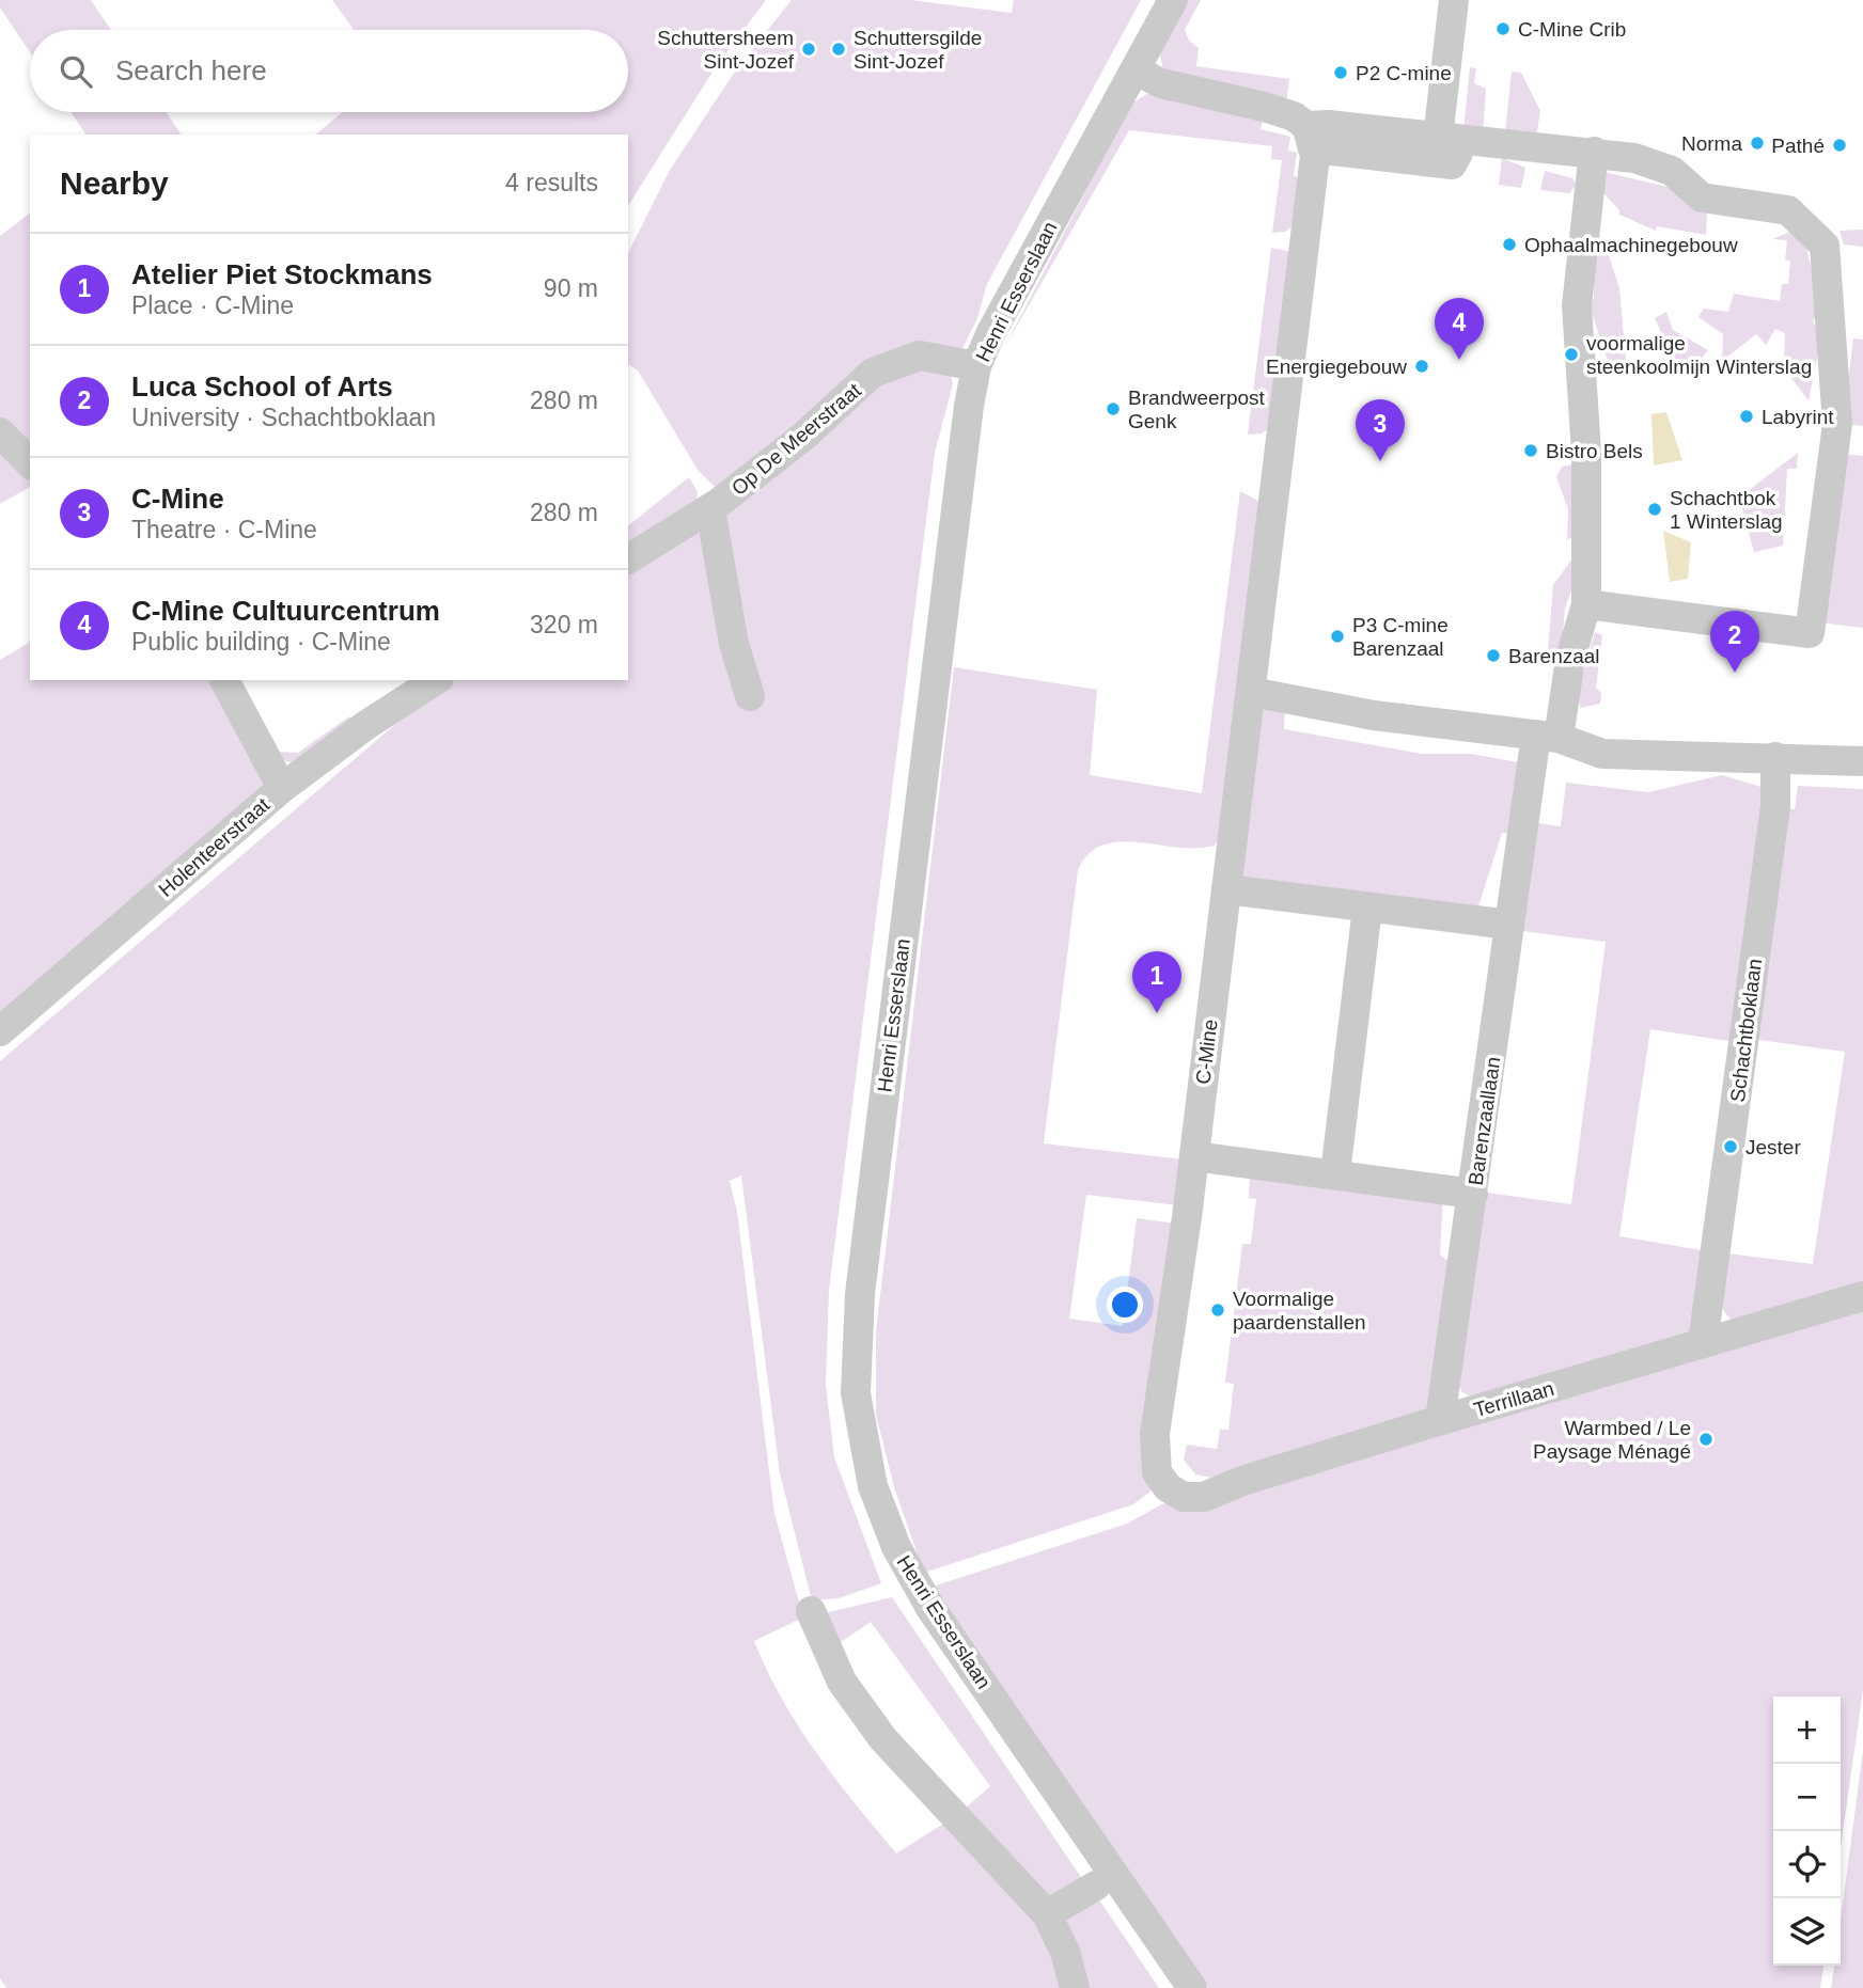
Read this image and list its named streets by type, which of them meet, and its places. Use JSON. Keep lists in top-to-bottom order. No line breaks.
{"streets":{"street":["Henri Esserslaan","Op De Meerstraat","Holenteerstraat","Schachtboklaan","C-Mine","Barenzaallaan","Terrillaan"]},"crossings":[["Henri Esserslaan","Op De Meerstraat"],["Schachtboklaan","Terrillaan"],["C-Mine","Terrillaan"],["Barenzaallaan","Terrillaan"]],"places":["C-Mine Crib","Schuttersheem Sint-Jozef","Schuttersgilde Sint-Jozef","P2 C-mine","Norma","Pathé","Ophaalmachinegebouw","voormalige steenkoolmijn Winterslag","Energiegebouw","Brandweerpost Genk","Labyrint","Bistro Bels","Schachtbok 1 Winterslag","P3 C-mine Barenzaal","Barenzaal","Jester","Voormalige paardenstallen","Warmbed / Le Paysage Ménagé"],"page":{"search":"Search here","heading":["Nearby","4 results"],"list":[{"mark":"1","name":"Atelier Piet Stockmans","note":"Place · C-Mine","value":"90 m"},{"mark":"2","name":"Luca School of Arts","note":"University · Schachtboklaan","value":"280 m"},{"mark":"3","name":"C-Mine","note":"Theatre · C-Mine","value":"280 m"},{"mark":"4","name":"C-Mine Cultuurcentrum","note":"Public building · C-Mine","value":"320 m"}],"pins":["4","3","2","1"],"map_buttons":["+","−"]}}
